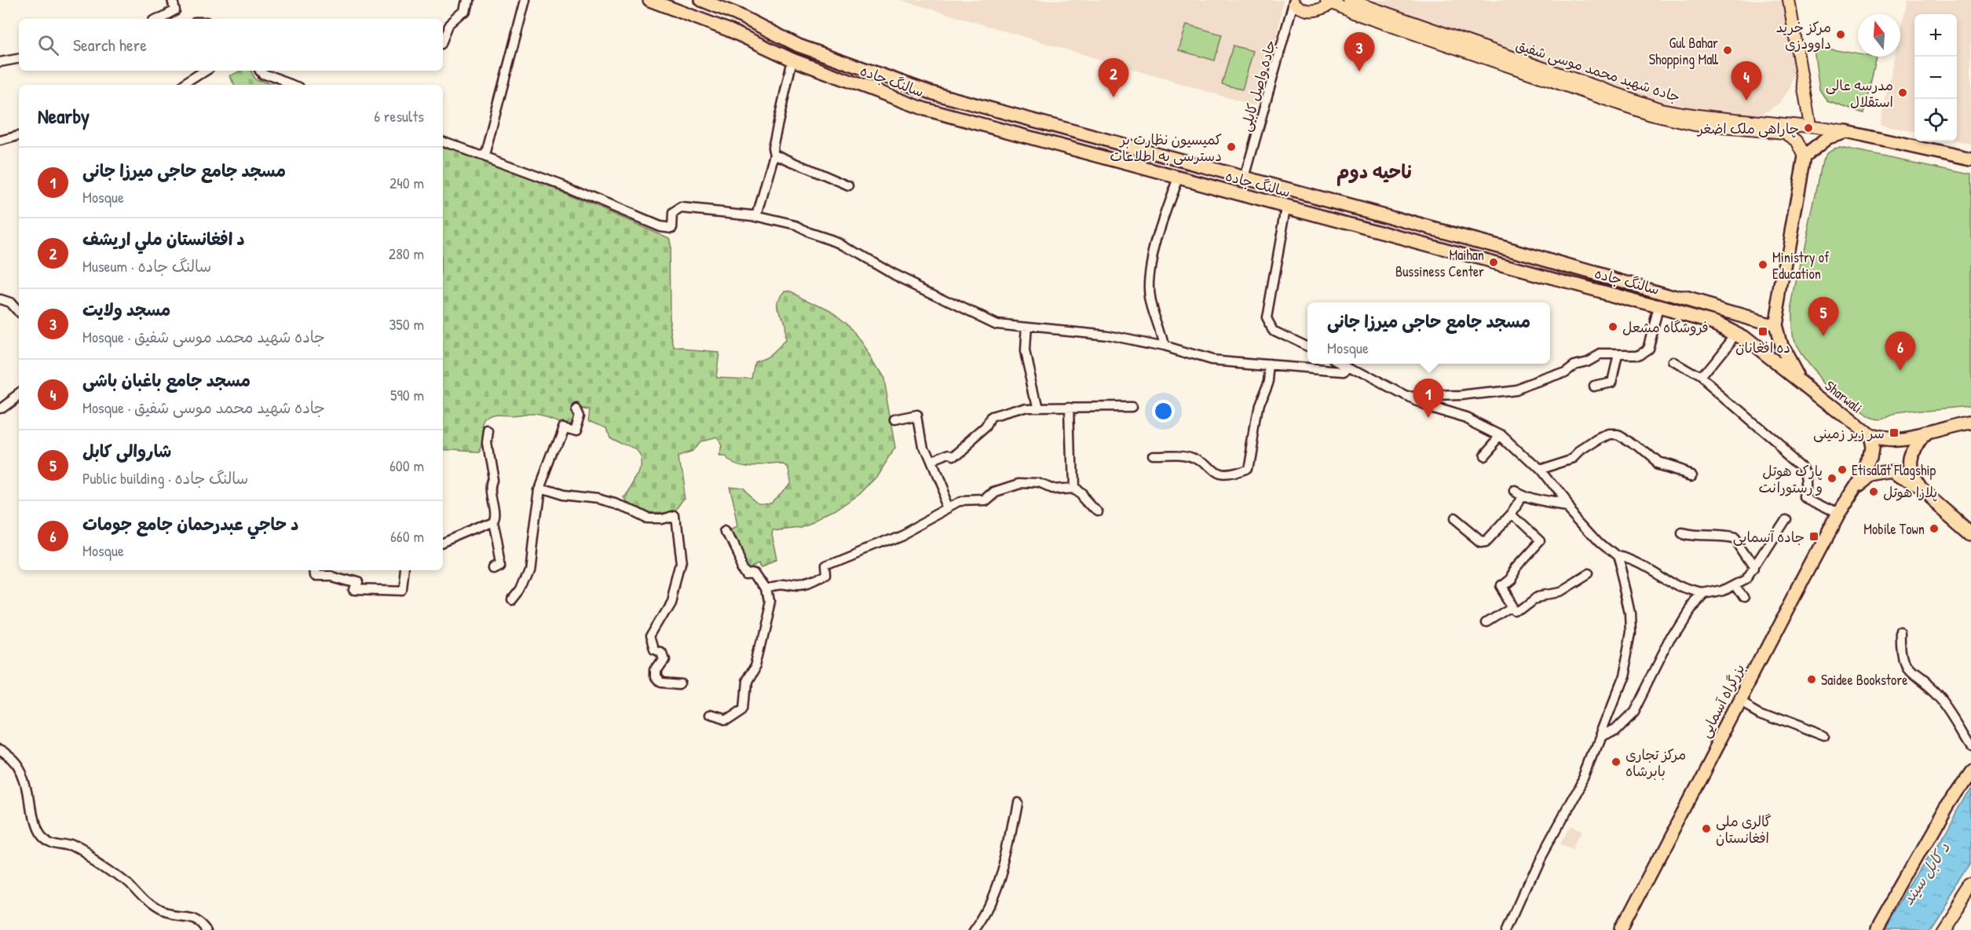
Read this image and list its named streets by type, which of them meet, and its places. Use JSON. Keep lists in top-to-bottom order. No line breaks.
{"streets":{"highway":["سالنگ جاده","Sharwali","بزرگراه آسمایی"],"main road":["جاده شهید محمد موسی شفیق"],"street":["جاده واصل کابلی"]},"crossings":[["سالنگ جاده","جاده واصل کابلی"],["سالنگ جاده","Sharwali"]],"districts":["ناحیه دوم"],"water":["د کابل سيند"],"places":{"other":["مرکز خرید داوودزی","Gul Bahar Shopping Mall","مدرسه عالی استقلال","چاراهی ملک اضغر","کمیسیون نظارت بر دسترسی به اطلاعات","Maihan Bussiness Center","Ministry of Education","فروشگاه مشعل","Etisalat Flagship","پارک هوتل و رستورانت","پلازا هوتل","Mobile Town","Saidee Bookstore","مرکز تجاری بابرشاه","گالری ملی افغانستان"],"transit":["ده افغانان","سر زیر زمینی","جاده آسمایی"]},"north":"top","page":{"map_buttons":["+","−"],"search":"Search here","pins":["3","2","4","5","6","1"],"heading":["Nearby","6 results"],"list":[{"mark":"1","name":"مسجد جامع حاجی میرزا جانی","note":"Mosque","value":"240 m"},{"mark":"2","name":"د افغانستان ملي اریشف","note":"Museum · سالنگ جاده","value":"280 m"},{"mark":"3","name":"مسجد ولایت","note":"Mosque · جاده شهید محمد موسی شفیق","value":"350 m"},{"mark":"4","name":"مسجد جامع باغبان باشی","note":"Mosque · جاده شهید محمد موسی شفیق","value":"590 m"},{"mark":"5","name":"شاروالی کابل","note":"Public building · سالنگ جاده","value":"600 m"},{"mark":"6","name":"د حاجي عبدرحمان جامع جومات","note":"Mosque","value":"660 m"}],"popup":["مسجد جامع حاجی میرزا جانی","Mosque"]}}
